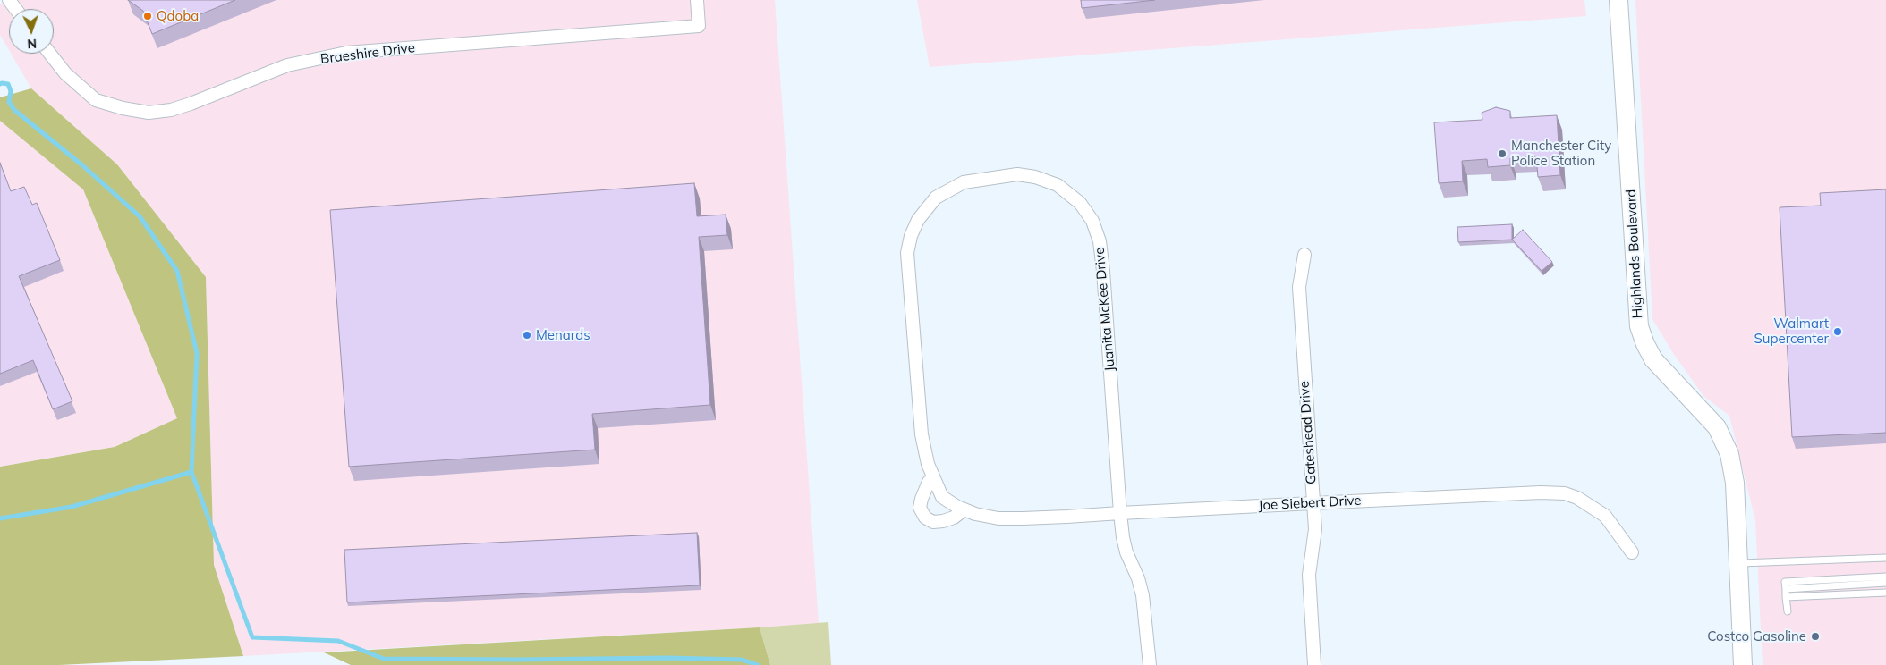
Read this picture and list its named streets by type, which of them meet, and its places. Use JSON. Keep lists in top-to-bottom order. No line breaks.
{"streets":{"street":["Braeshire Drive","Highlands Boulevard","Juanita McKee Drive","Gateshead Drive","Joe Siebert Drive"]},"crossings":[["Juanita McKee Drive","Joe Siebert Drive"],["Gateshead Drive","Joe Siebert Drive"]],"places":["Qdoba","Manchester City Police Station","Walmart Supercenter","Menards","Costco Gasoline"],"north":"bottom"}
